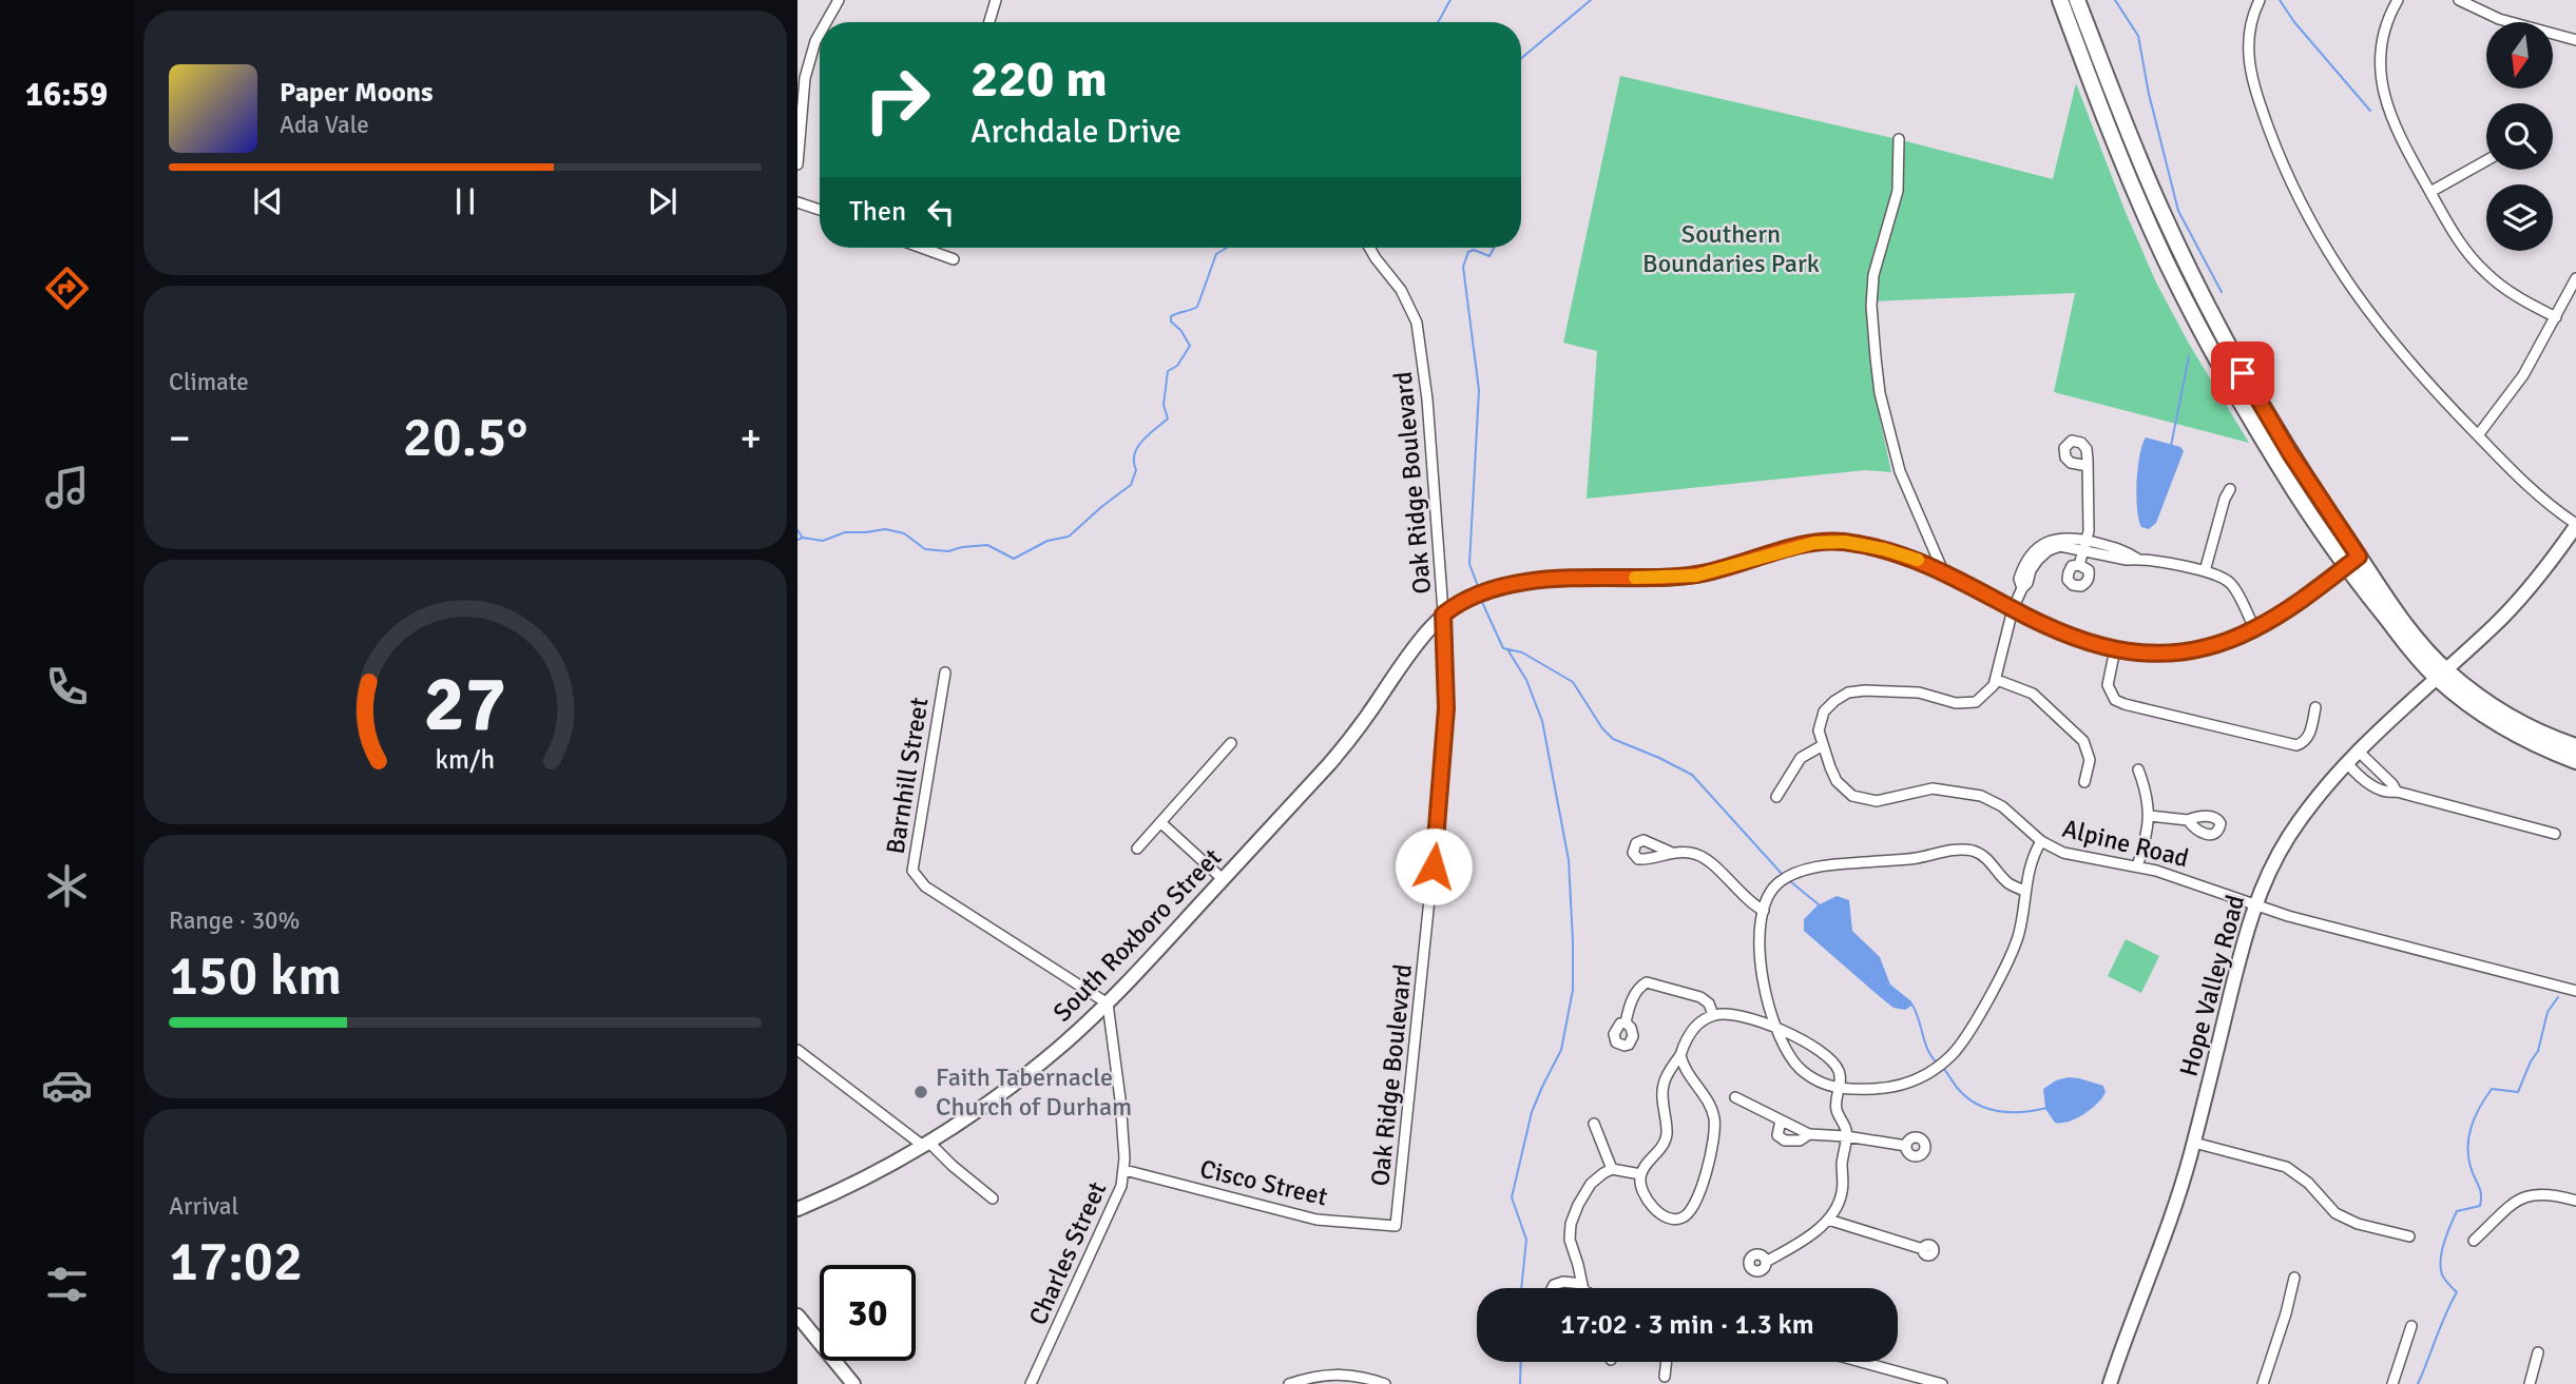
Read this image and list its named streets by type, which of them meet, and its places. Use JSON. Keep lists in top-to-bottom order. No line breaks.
{"streets":{"street":["Oak Ridge Boulevard","Barnhill Street","Alpine Road","South Roxboro Street","Hope Valley Road","Cisco Street","Charles Street"]},"crossings":[["Oak Ridge Boulevard","South Roxboro Street"],["Oak Ridge Boulevard","Cisco Street"],["Barnhill Street","South Roxboro Street"],["Barnhill Street","Charles Street"],["Alpine Road","Hope Valley Road"],["South Roxboro Street","Charles Street"],["Cisco Street","Charles Street"]],"parks":["Southern Boundaries Park"],"places":["Faith Tabernacle Church of Durham"],"north":"bottom","page":{"tabs":"16:59","turn":["220 m","Archdale Drive"],"song":["Paper Moons","Ada Vale"],"then":"Then","tile":["Climate",["Range · 30%","150 km"],["Arrival","17:02"]],"heat":["−","20.5°","+"],"limit":"30","trip":"17:02 · 3 min · 1.3 km","gauge":["27","km/h"]}}
